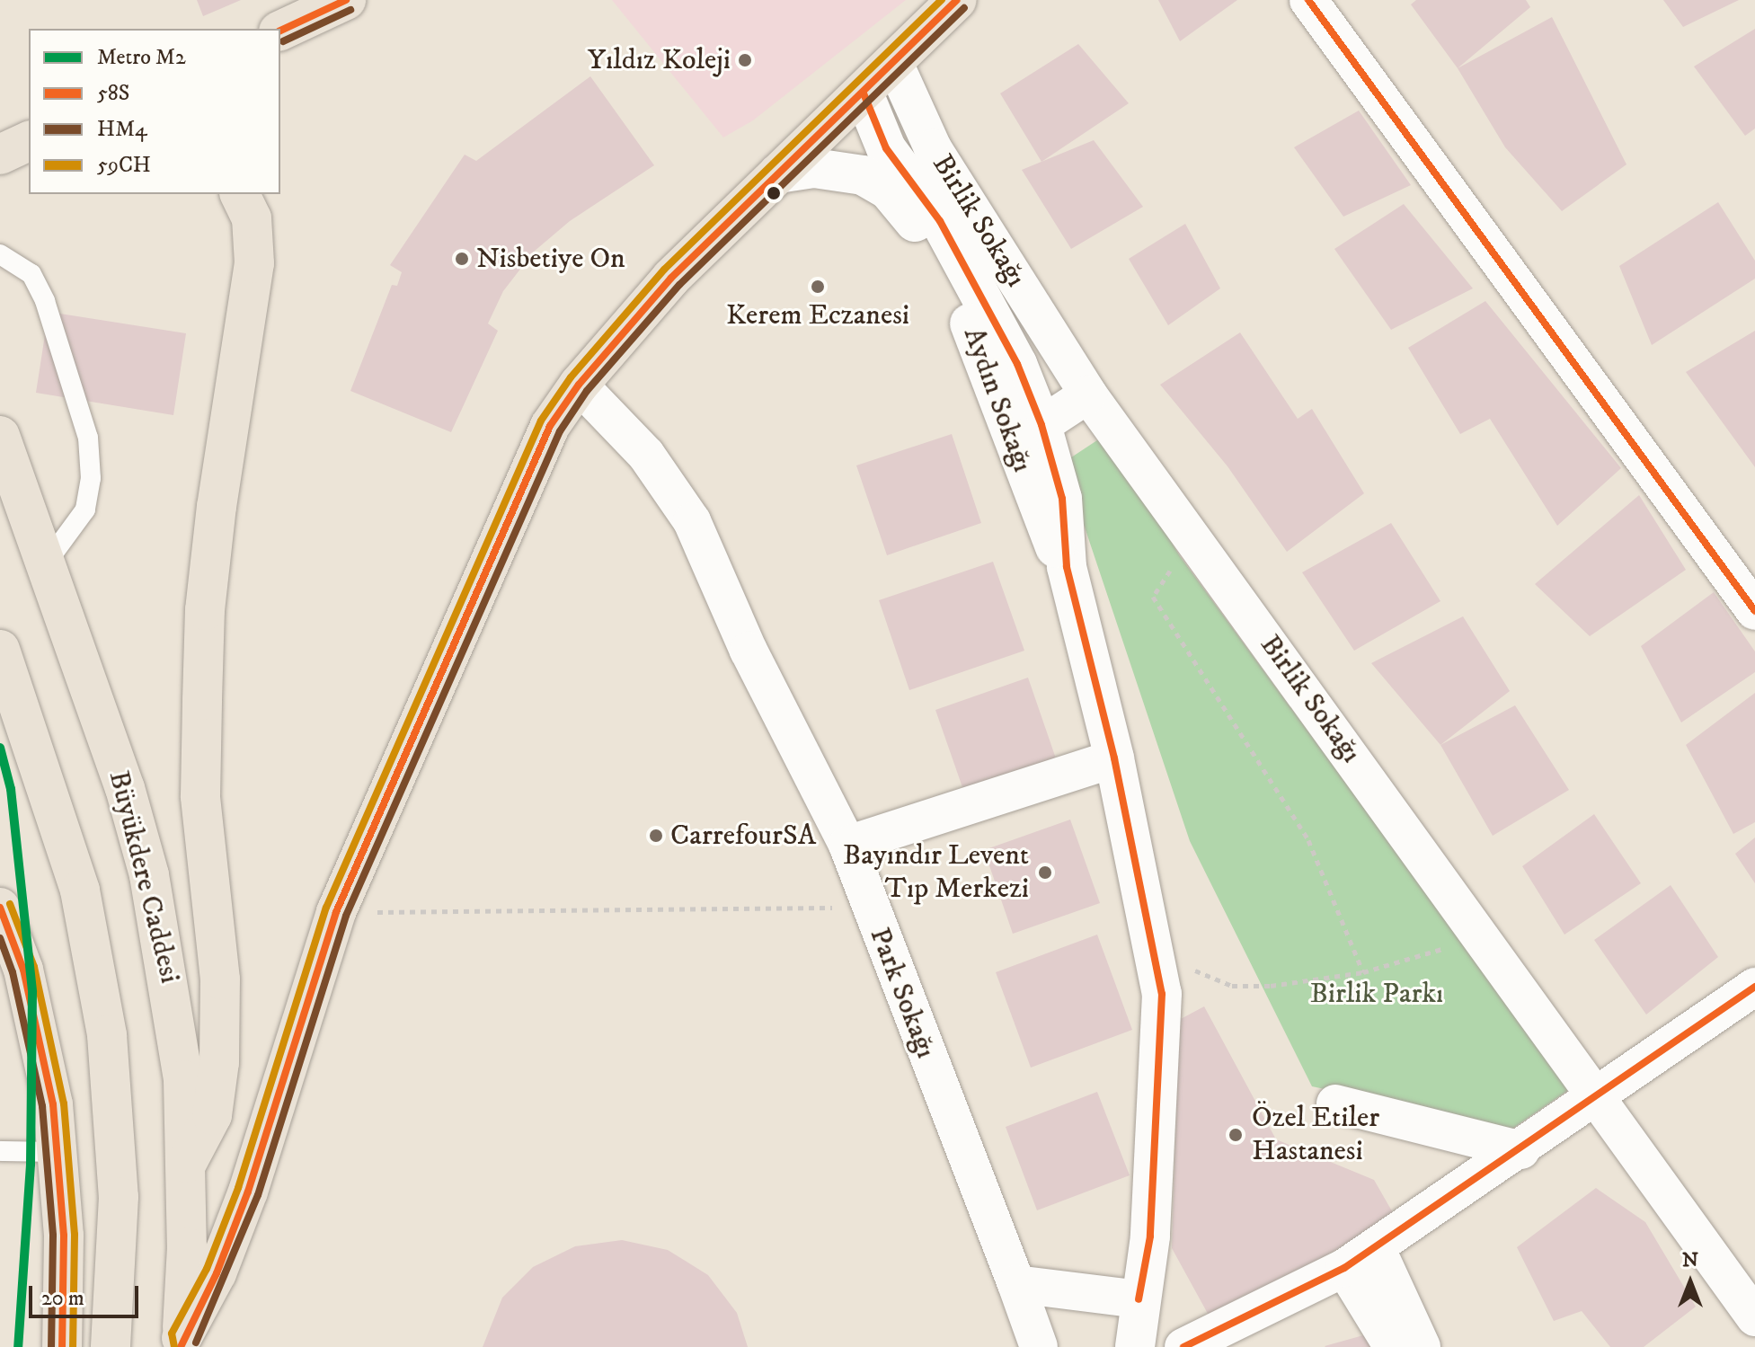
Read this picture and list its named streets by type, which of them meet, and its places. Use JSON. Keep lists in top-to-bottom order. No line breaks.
{"streets":{"main road":["Büyükdere Caddesi"],"street":["Birlik Sokağı","Aydın Sokağı","Park Sokağı"]},"parks":["Birlik Parkı"],"places":["Yıldız Koleji","Nisbetiye On","Kerem Eczanesi","CarrefourSA","Bayındır Levent Tıp Merkezi","Özel Etiler Hastanesi"],"lines":["transit line 58S","transit line 59CH","transit line HM4","metro line M2"],"legend":["Metro M2","58S","HM4","59CH"],"scale_bar":"20 m","north":"top"}
